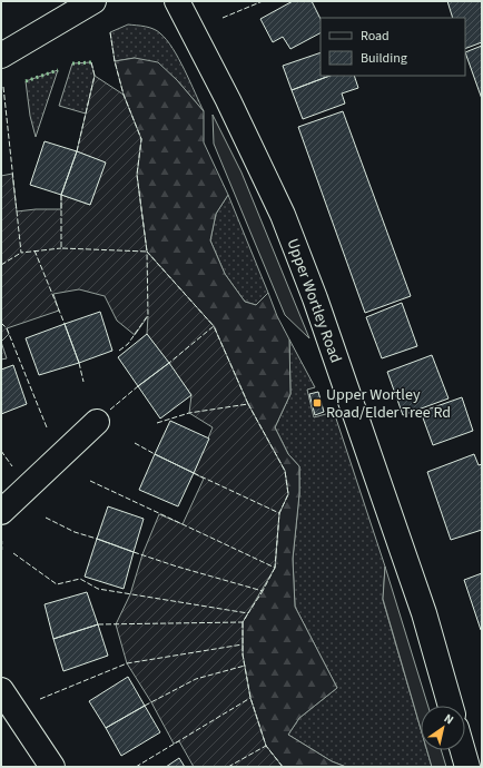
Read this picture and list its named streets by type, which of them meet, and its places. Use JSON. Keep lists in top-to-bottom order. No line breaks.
{"streets":{"main road":["Upper Wortley Road"]},"places":{"transit":["Upper Wortley Road/Elder Tree Rd"]},"legend":["Road","Building"],"north":"top right"}
